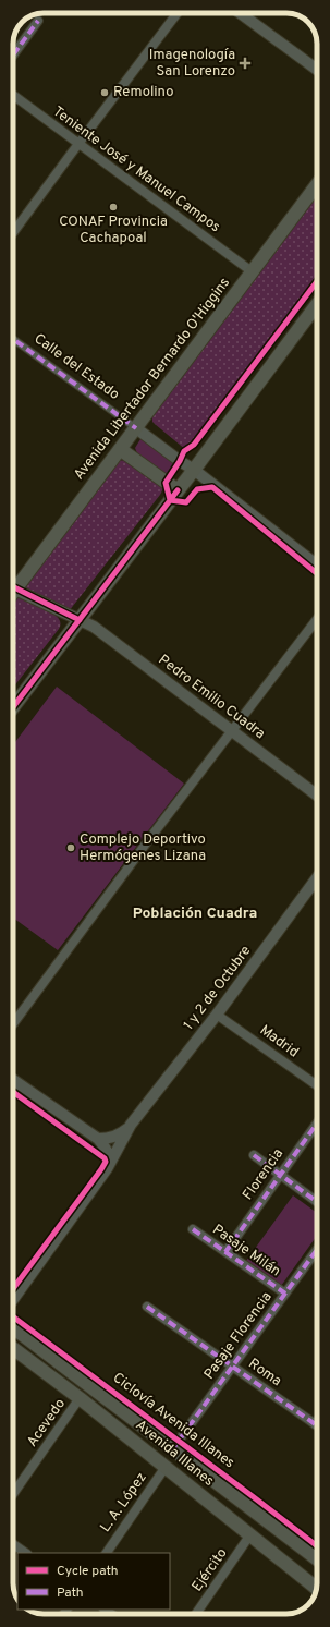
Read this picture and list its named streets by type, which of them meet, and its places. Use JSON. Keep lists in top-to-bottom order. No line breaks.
{"streets":{"main road":["Avenida Libertador Bernardo O'Higgins","Avenida Illanes"],"street":["Teniente José y Manuel Campos","Calle del Estado","Pedro Emilio Cuadra","1 y 2 de Octubre","Madrid","Florencia","Pasaje Milán","Pasaje Florencia","Roma","Acevedo","L. A. López","Ejército"],"cycle path":["Ciclovía Avenida Illanes"]},"crossings":[["Teniente José y Manuel Campos","Avenida Libertador Bernardo O'Higgins"],["Calle del Estado","Avenida Libertador Bernardo O'Higgins"],["1 y 2 de Octubre","Madrid"],["Florencia","Pasaje Milán"],["Pasaje Milán","Pasaje Florencia"],["Pasaje Florencia","Roma"],["Pasaje Florencia","Avenida Illanes"],["Acevedo","Avenida Illanes"],["Avenida Illanes","L. A. López"],["Avenida Illanes","Ejército"]],"districts":["Población Cuadra"],"places":{"health":["Imagenología San Lorenzo"],"other":["Remolino","CONAF Provincia Cachapoal","Complejo Deportivo Hermógenes Lizana"]},"legend":["Cycle path","Path"]}
